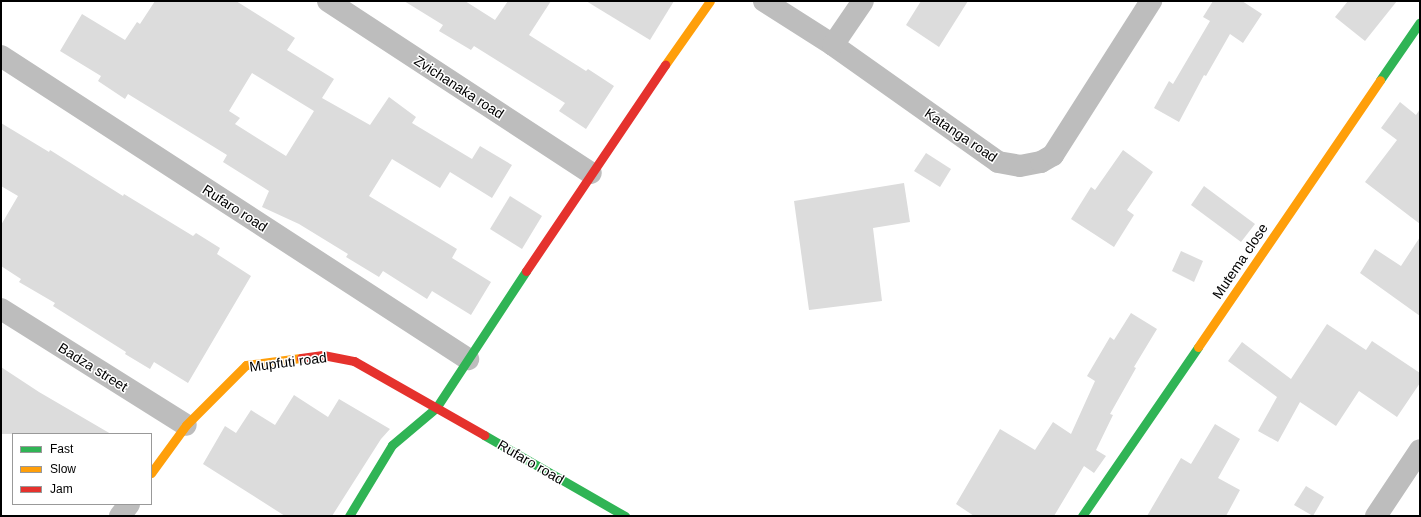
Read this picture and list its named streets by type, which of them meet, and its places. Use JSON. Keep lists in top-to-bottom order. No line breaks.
{"streets":{"street":["Zvichanaka road","Katanga road","Rufaro road","Mutema close","Mupfuti road","Badza street"]},"crossings":[["Rufaro road","Mupfuti road"],["Mupfuti road","Badza street"]],"legend":["Fast","Slow","Jam"]}
